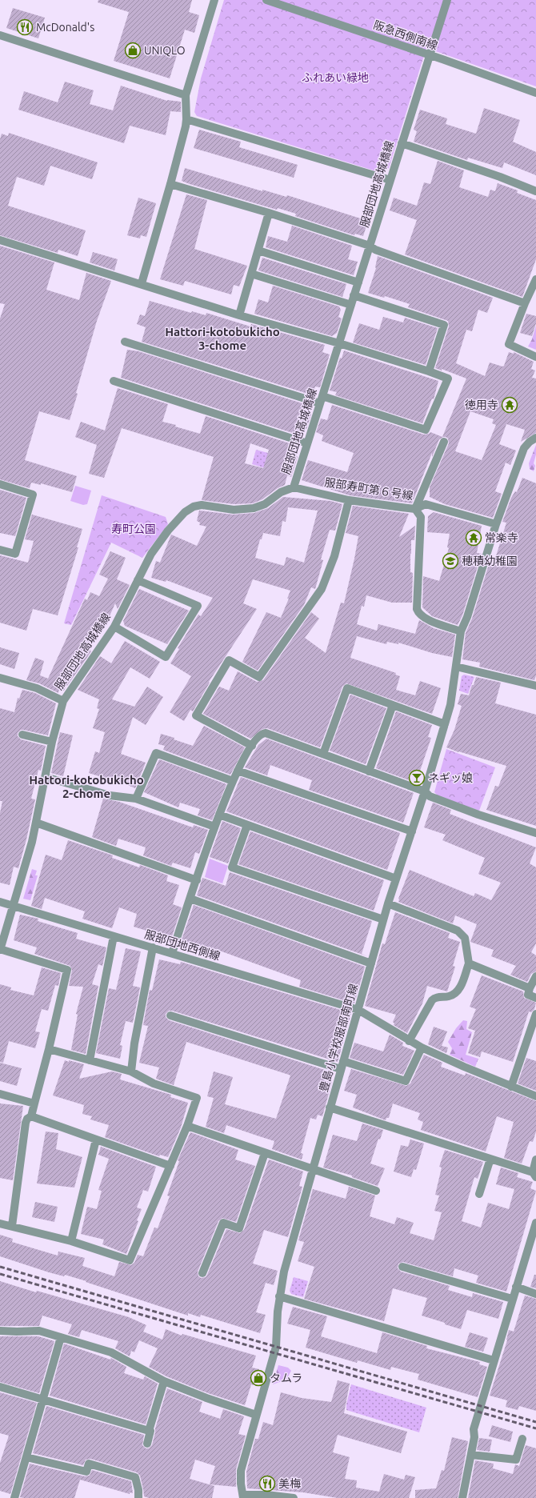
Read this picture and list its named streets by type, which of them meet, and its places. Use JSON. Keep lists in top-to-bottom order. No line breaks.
{"streets":{"street":["阪急西側南線","服部団地高城橋線","服部寿町第６号線","服部団地西側線","豊島小学校服部南町線"]},"crossings":[["阪急西側南線","服部団地高城橋線"],["服部団地高城橋線","服部寿町第６号線"],["服部団地高城橋線","服部団地西側線"],["服部寿町第６号線","豊島小学校服部南町線"],["服部団地西側線","豊島小学校服部南町線"]],"districts":["Hattori-kotobukicho 3-chome","Hattori-kotobukicho 2-chome"],"parks":["ふれあい緑地","寿町公園"],"places":{"restaurant":["McDonald's","美梅"],"shop":["UNIQLO","タムラ"],"temple":["徳用寺","常楽寺"],"school or university":["穂積幼稚園"],"bar":["ネギッ娘"]}}
